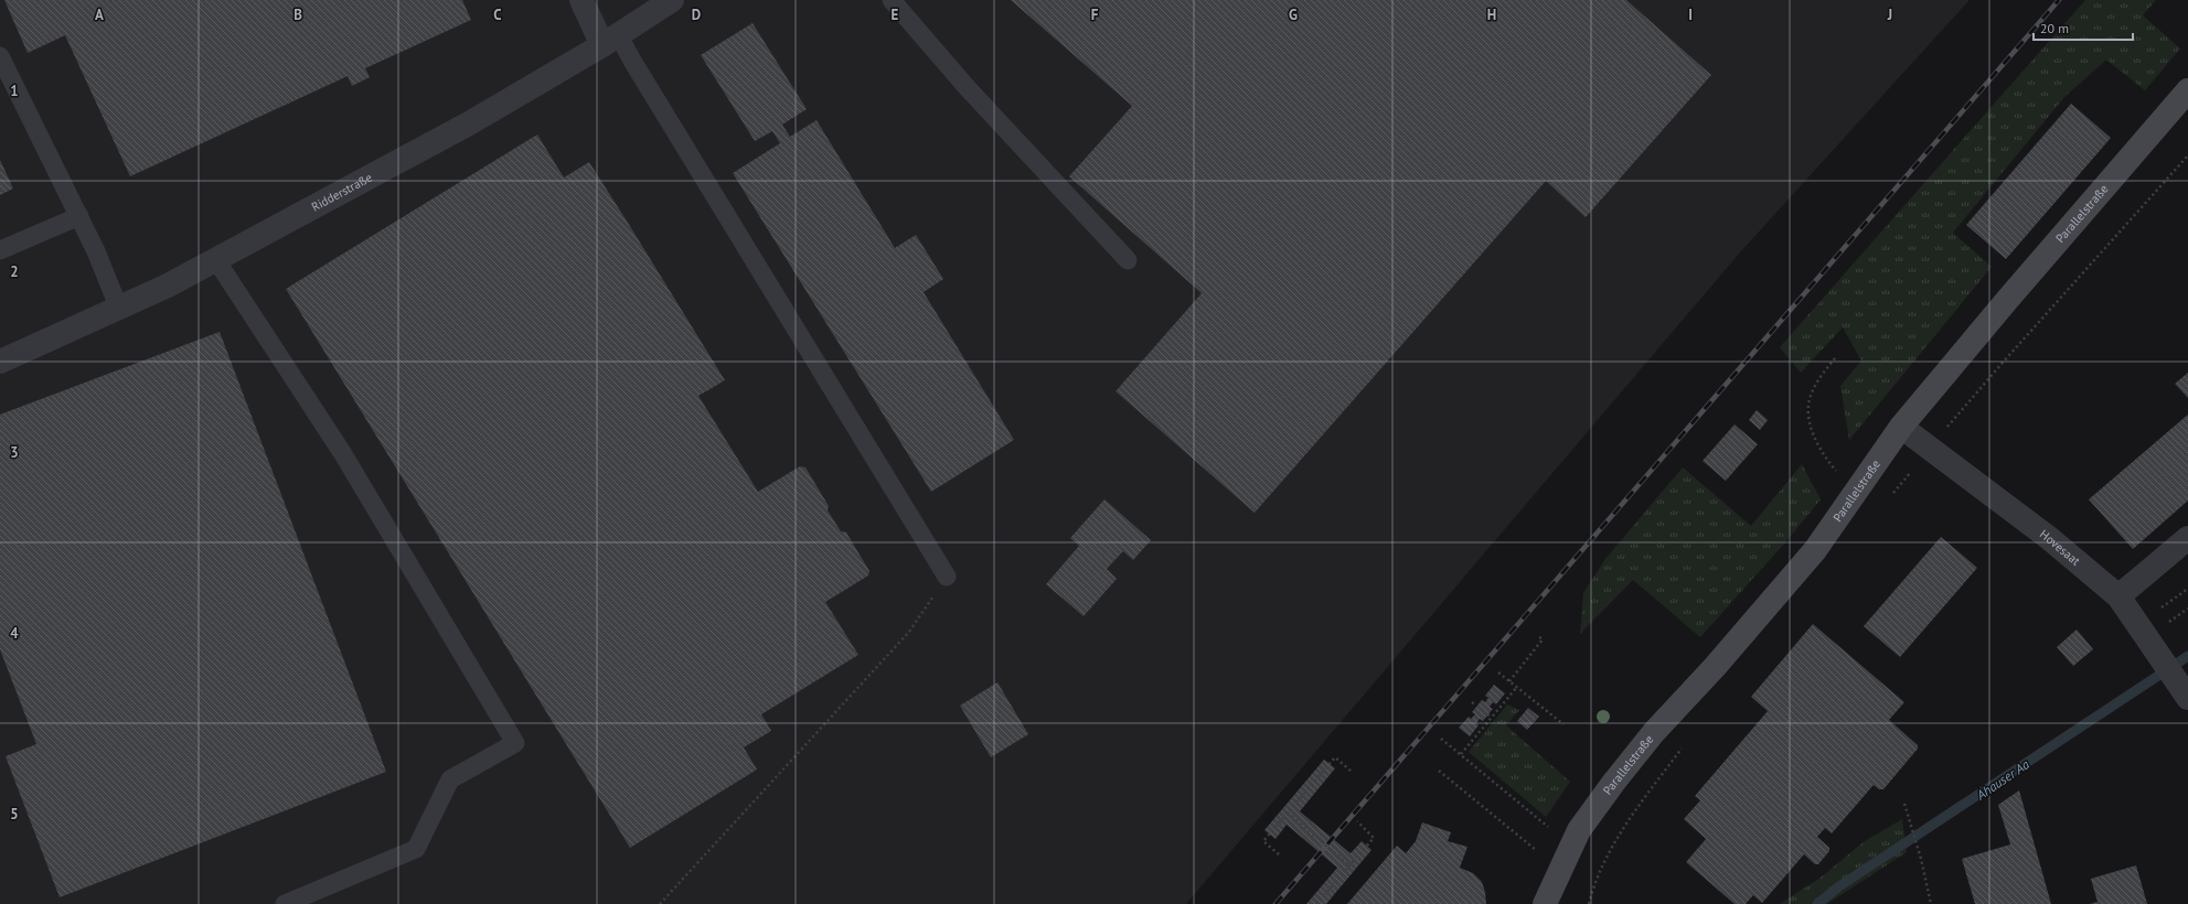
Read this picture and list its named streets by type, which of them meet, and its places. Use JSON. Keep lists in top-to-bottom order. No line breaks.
{"streets":{"main road":["Parallelstraße"],"street":["Ridderstraße","Hovesaat"]},"crossings":[["Parallelstraße","Hovesaat"]],"water":["Ahauser Aa"],"scale_bar":"20 m","grid":{"columns":["A","B","C","D","E","F","G","H","I","J"],"rows":["1","2","3","4","5"]}}
